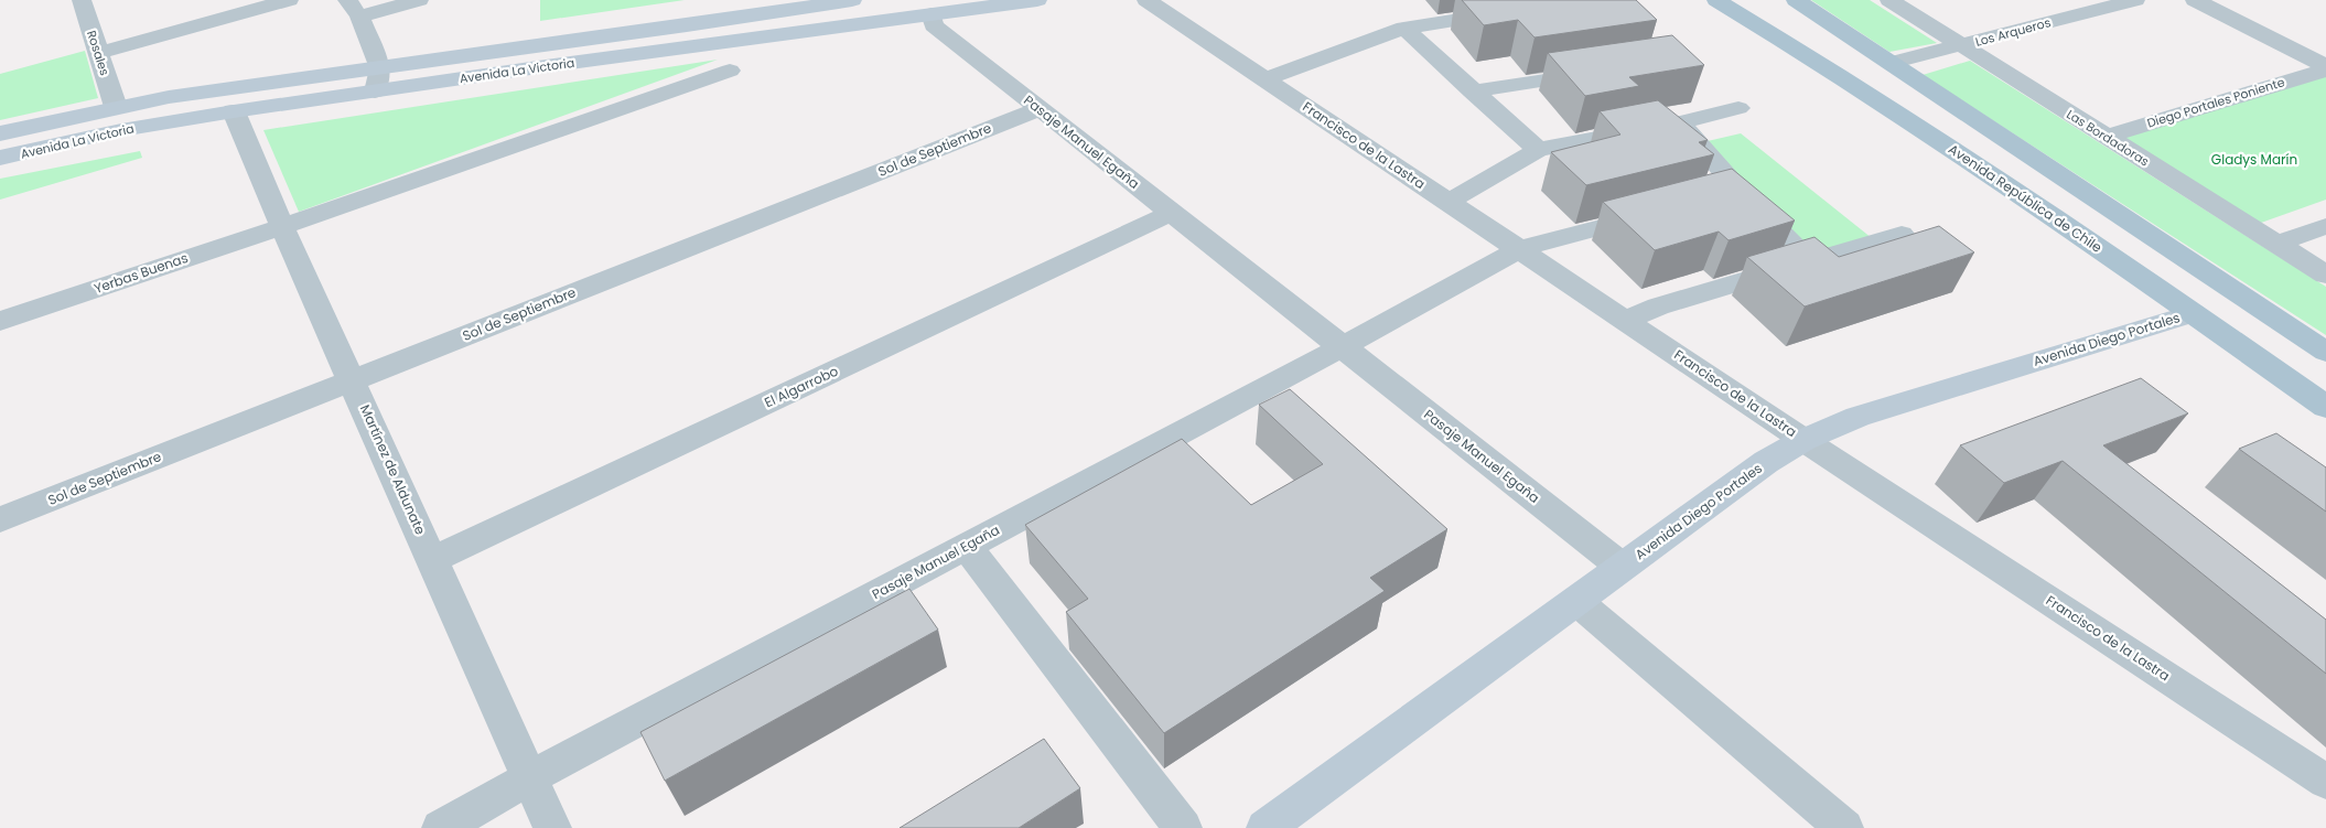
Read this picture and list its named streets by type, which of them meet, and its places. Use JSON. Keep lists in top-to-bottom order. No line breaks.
{"streets":{"main road":["Avenida La Victoria","Avenida República de Chile","Avenida Diego Portales"],"street":["Los Arqueros","Rosales","Diego Portales Poniente","Las Bordadoras","Pasaje Manuel Egaña","Francisco de la Lastra","Sol de Septiembre","Yerbas Buenas","El Algarrobo","Martínez de Aldunate"]},"crossings":[["Los Arqueros","Las Bordadoras"],["Rosales","Avenida La Victoria"],["Avenida La Victoria","Pasaje Manuel Egaña"],["Avenida La Victoria","Martínez de Aldunate"],["Diego Portales Poniente","Las Bordadoras"],["Pasaje Manuel Egaña","Francisco de la Lastra"],["Pasaje Manuel Egaña","Sol de Septiembre"],["Pasaje Manuel Egaña","Avenida Diego Portales"],["Pasaje Manuel Egaña","El Algarrobo"],["Pasaje Manuel Egaña","Martínez de Aldunate"],["Francisco de la Lastra","Avenida Diego Portales"],["Sol de Septiembre","Martínez de Aldunate"],["Avenida República de Chile","Avenida Diego Portales"],["Yerbas Buenas","Martínez de Aldunate"],["El Algarrobo","Martínez de Aldunate"]],"parks":["Gladys Marín"]}
